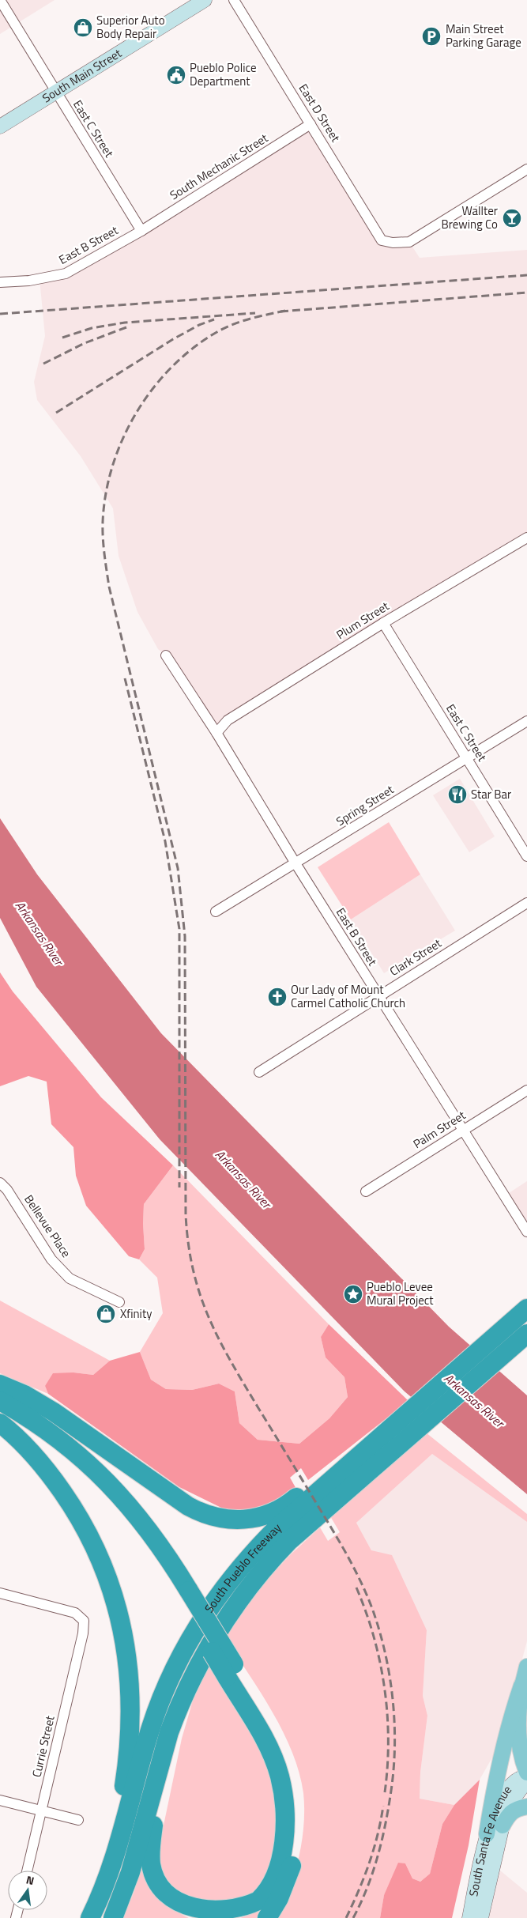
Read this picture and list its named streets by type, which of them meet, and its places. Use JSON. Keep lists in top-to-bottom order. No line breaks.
{"streets":{"highway":["South Pueblo Freeway"],"street":["South Main Street","East D Street","East C Street","South Mechanic Street","East B Street","Plum Street","Spring Street","Clark Street","Palm Street","Bellevue Place","Currie Street","South Santa Fe Avenue"]},"crossings":[["South Main Street","East C Street"],["East D Street","South Mechanic Street"],["East C Street","South Mechanic Street"],["East C Street","East B Street"],["East C Street","Plum Street"],["East C Street","Spring Street"],["South Mechanic Street","East B Street"],["East B Street","Plum Street"],["East B Street","Spring Street"],["East B Street","Clark Street"],["East B Street","Palm Street"]],"water":["Arkansas River"],"places":{"shop":["Superior Auto Body Repair","Xfinity"],"parking":["Main Street Parking Garage"],"public building":["Pueblo Police Department"],"bar":["Wallter Brewing Co"],"restaurant":["Star Bar"],"church":["Our Lady of Mount Carmel Catholic Church"],"place":["Pueblo Levee Mural Project"]},"north":"top"}
